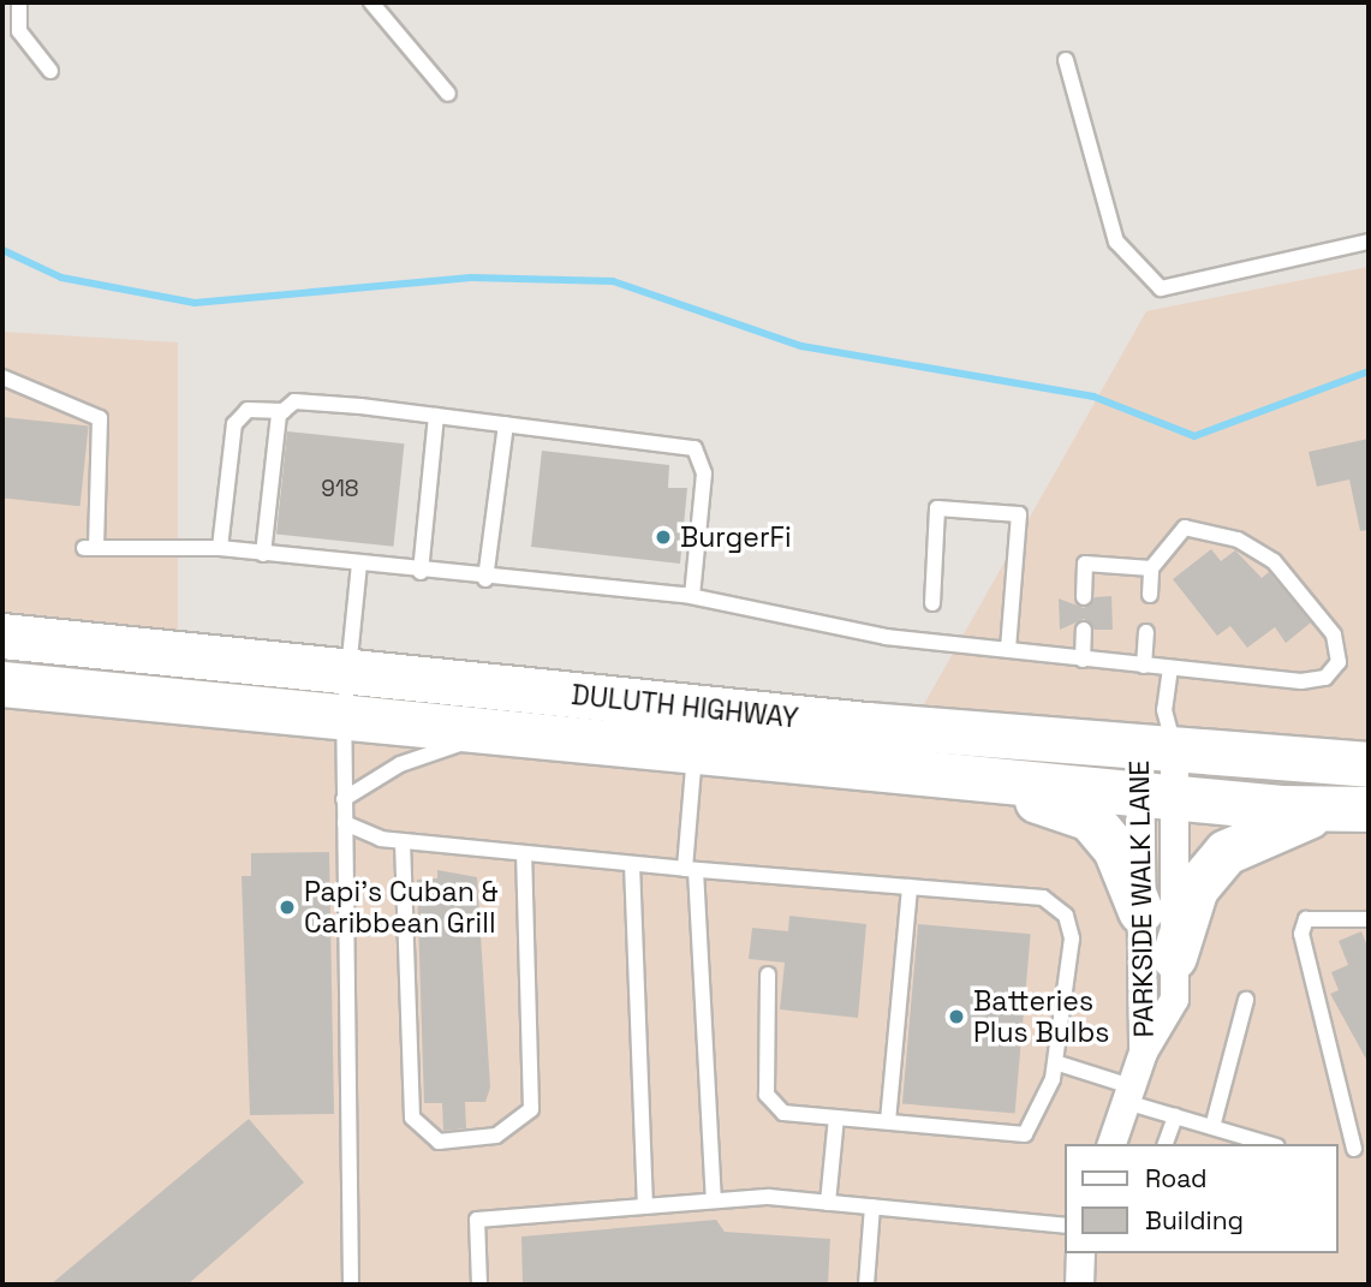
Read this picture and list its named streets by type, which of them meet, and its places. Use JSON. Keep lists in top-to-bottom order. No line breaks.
{"streets":{"main road":["DULUTH HIGHWAY"],"street":["PARKSIDE WALK LANE"]},"crossings":[["DULUTH HIGHWAY","PARKSIDE WALK LANE"]],"places":["BurgerFi","Papi's Cuban & Caribbean Grill","Batteries Plus Bulbs"],"house_numbers":["918"],"legend":["Road","Building"]}
